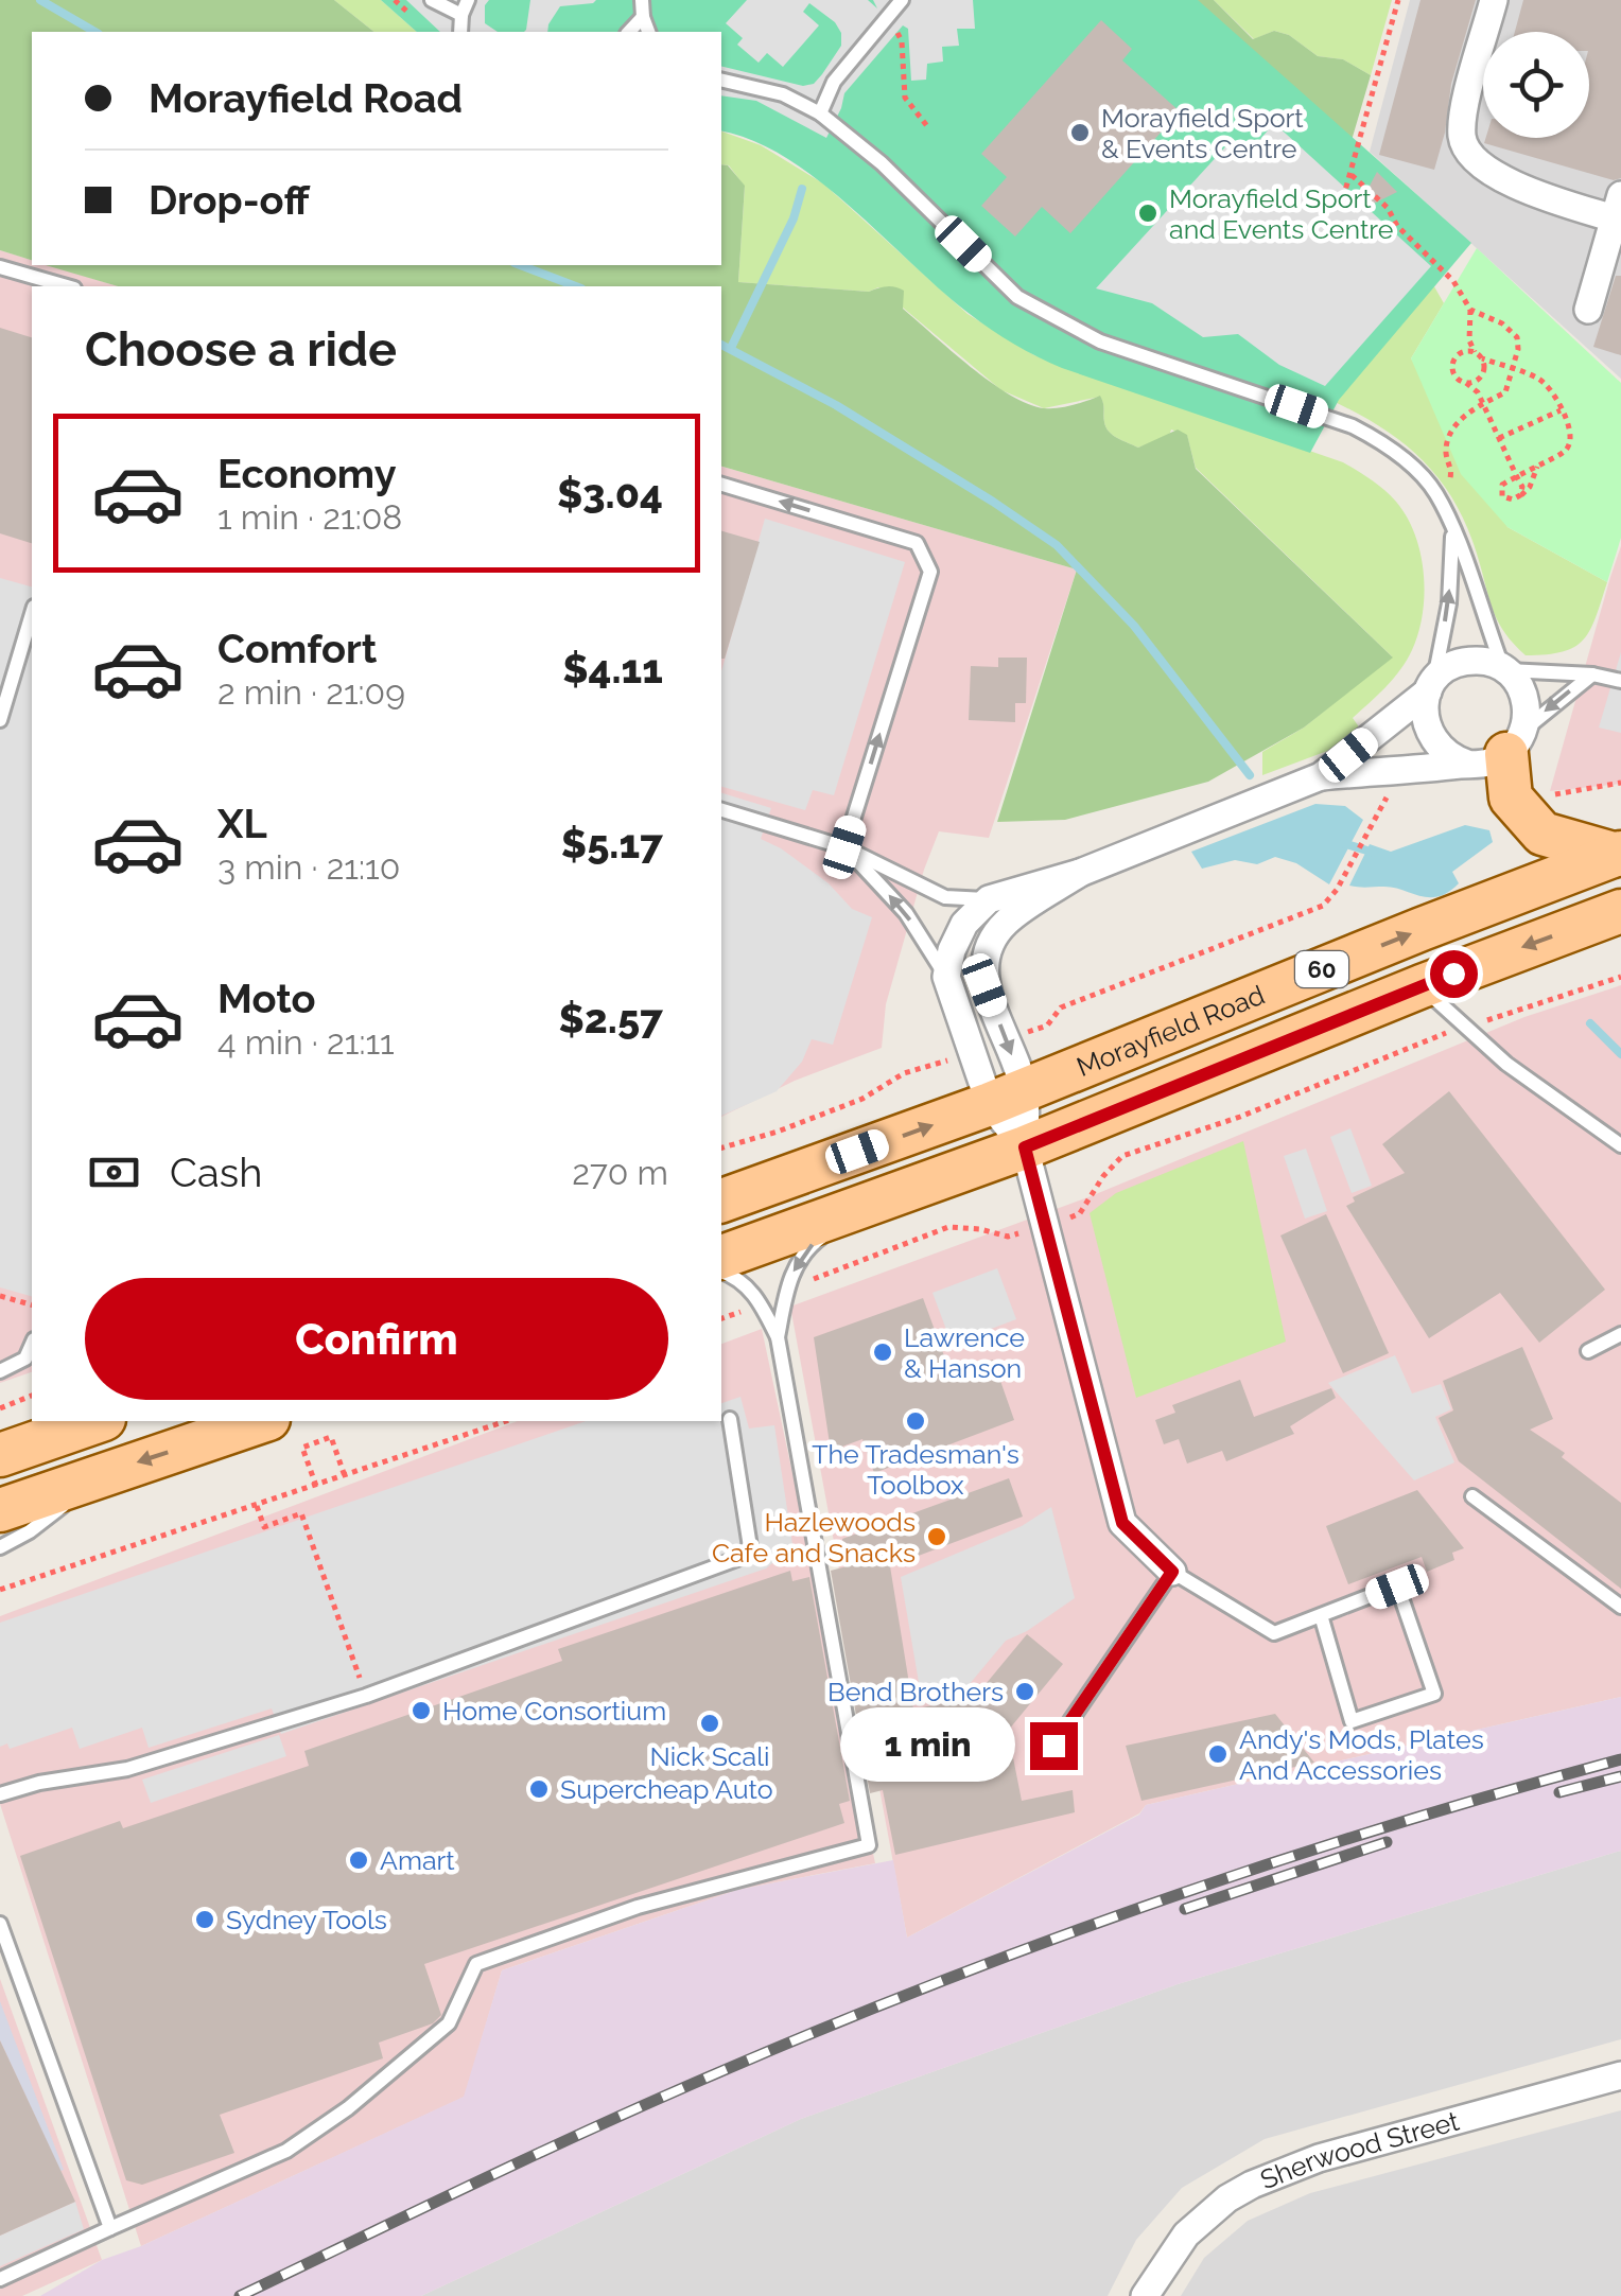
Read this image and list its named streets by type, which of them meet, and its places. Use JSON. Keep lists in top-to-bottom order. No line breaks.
{"streets":{"main road":["60","Morayfield Road"],"street":["Sherwood Street"]},"places":["Morayfield Sport & Events Centre","Morayfield Sport and Events Centre","Lawrence & Hanson","The Tradesman's Toolbox","Hazlewoods Cafe and Snacks","Bend Brothers","Home Consortium","Nick Scali","Andy's Mods, Plates And Accessories","Supercheap Auto","Amart","Sydney Tools"],"page":{"banner":["Morayfield Road","Drop-off"],"heading":"Choose a ride","list":[{"name":"Economy","note":"1 min · 21:08","value":"$3.04"},{"name":"Comfort","note":"2 min · 21:09","value":"$4.11"},{"name":"XL","note":"3 min · 21:10","value":"$5.17"},{"name":"Moto","note":"4 min · 21:11","value":"$2.57"}],"pay":["Cash","270 m"],"buttons":"Confirm","bubble":"1 min"}}
